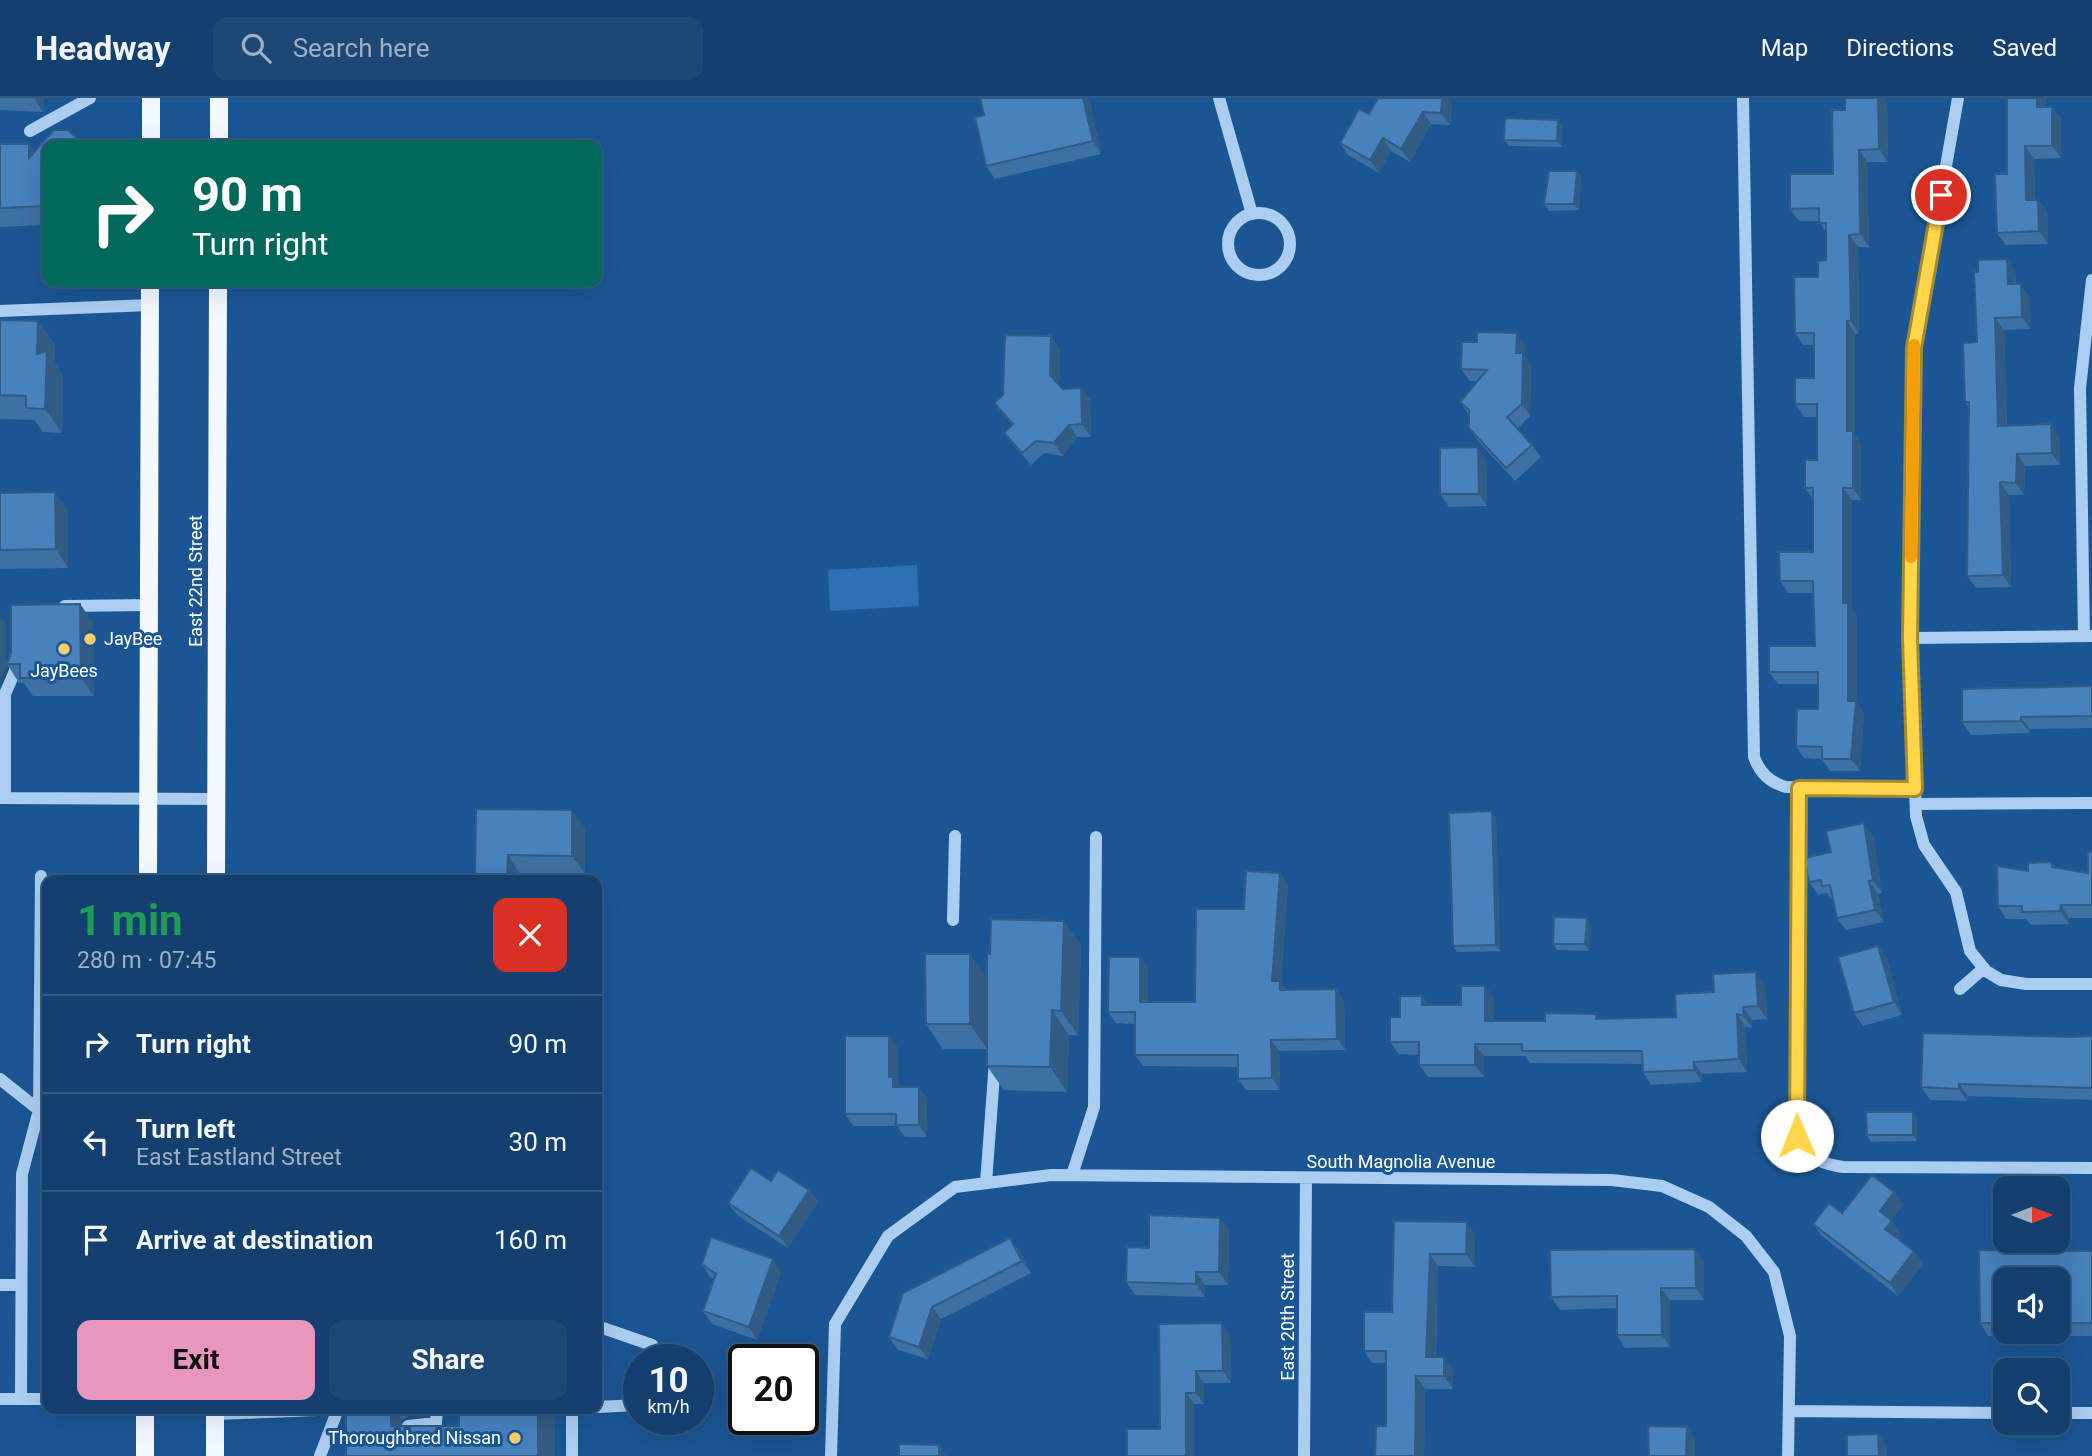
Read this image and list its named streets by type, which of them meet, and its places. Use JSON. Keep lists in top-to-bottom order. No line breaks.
{"streets":{"main road":["East 22nd Street"],"street":["South Magnolia Avenue","East 20th Street"]},"crossings":[["South Magnolia Avenue","East 20th Street"]],"places":["JayBee","JayBees","Thoroughbred Nissan"],"north":"right","page":{"header":"Headway","search":"Search here","nav":["Map","Directions","Saved"],"turn":["90 m","Turn right"],"heading":["1 min","280 m · 07:45"],"list":[{"name":"Turn right","value":"90 m"},{"name":"Turn left","note":"East Eastland Street","value":"30 m"},{"name":"Arrive at destination","value":"160 m"}],"buttons":["Exit","Share"],"speed":"10 km/h","limit":"20"}}
